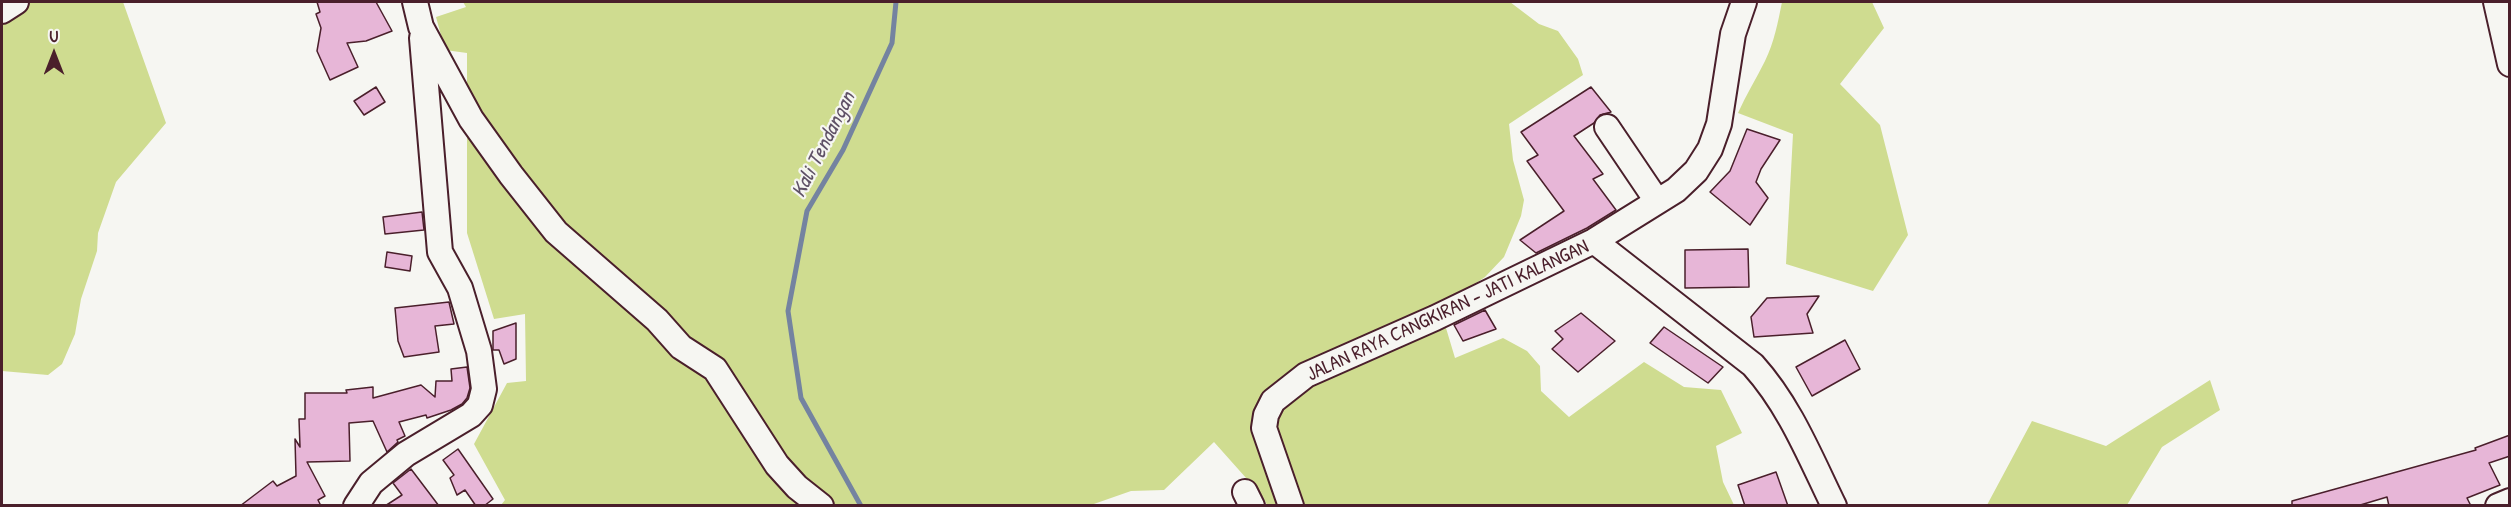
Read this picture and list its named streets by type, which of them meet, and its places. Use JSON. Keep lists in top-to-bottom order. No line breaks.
{"streets":{"street":["JALAN RAYA CANGKIRAN - JATI KALANGAN"]},"water":["Kali Tendangan"],"north":"top"}
